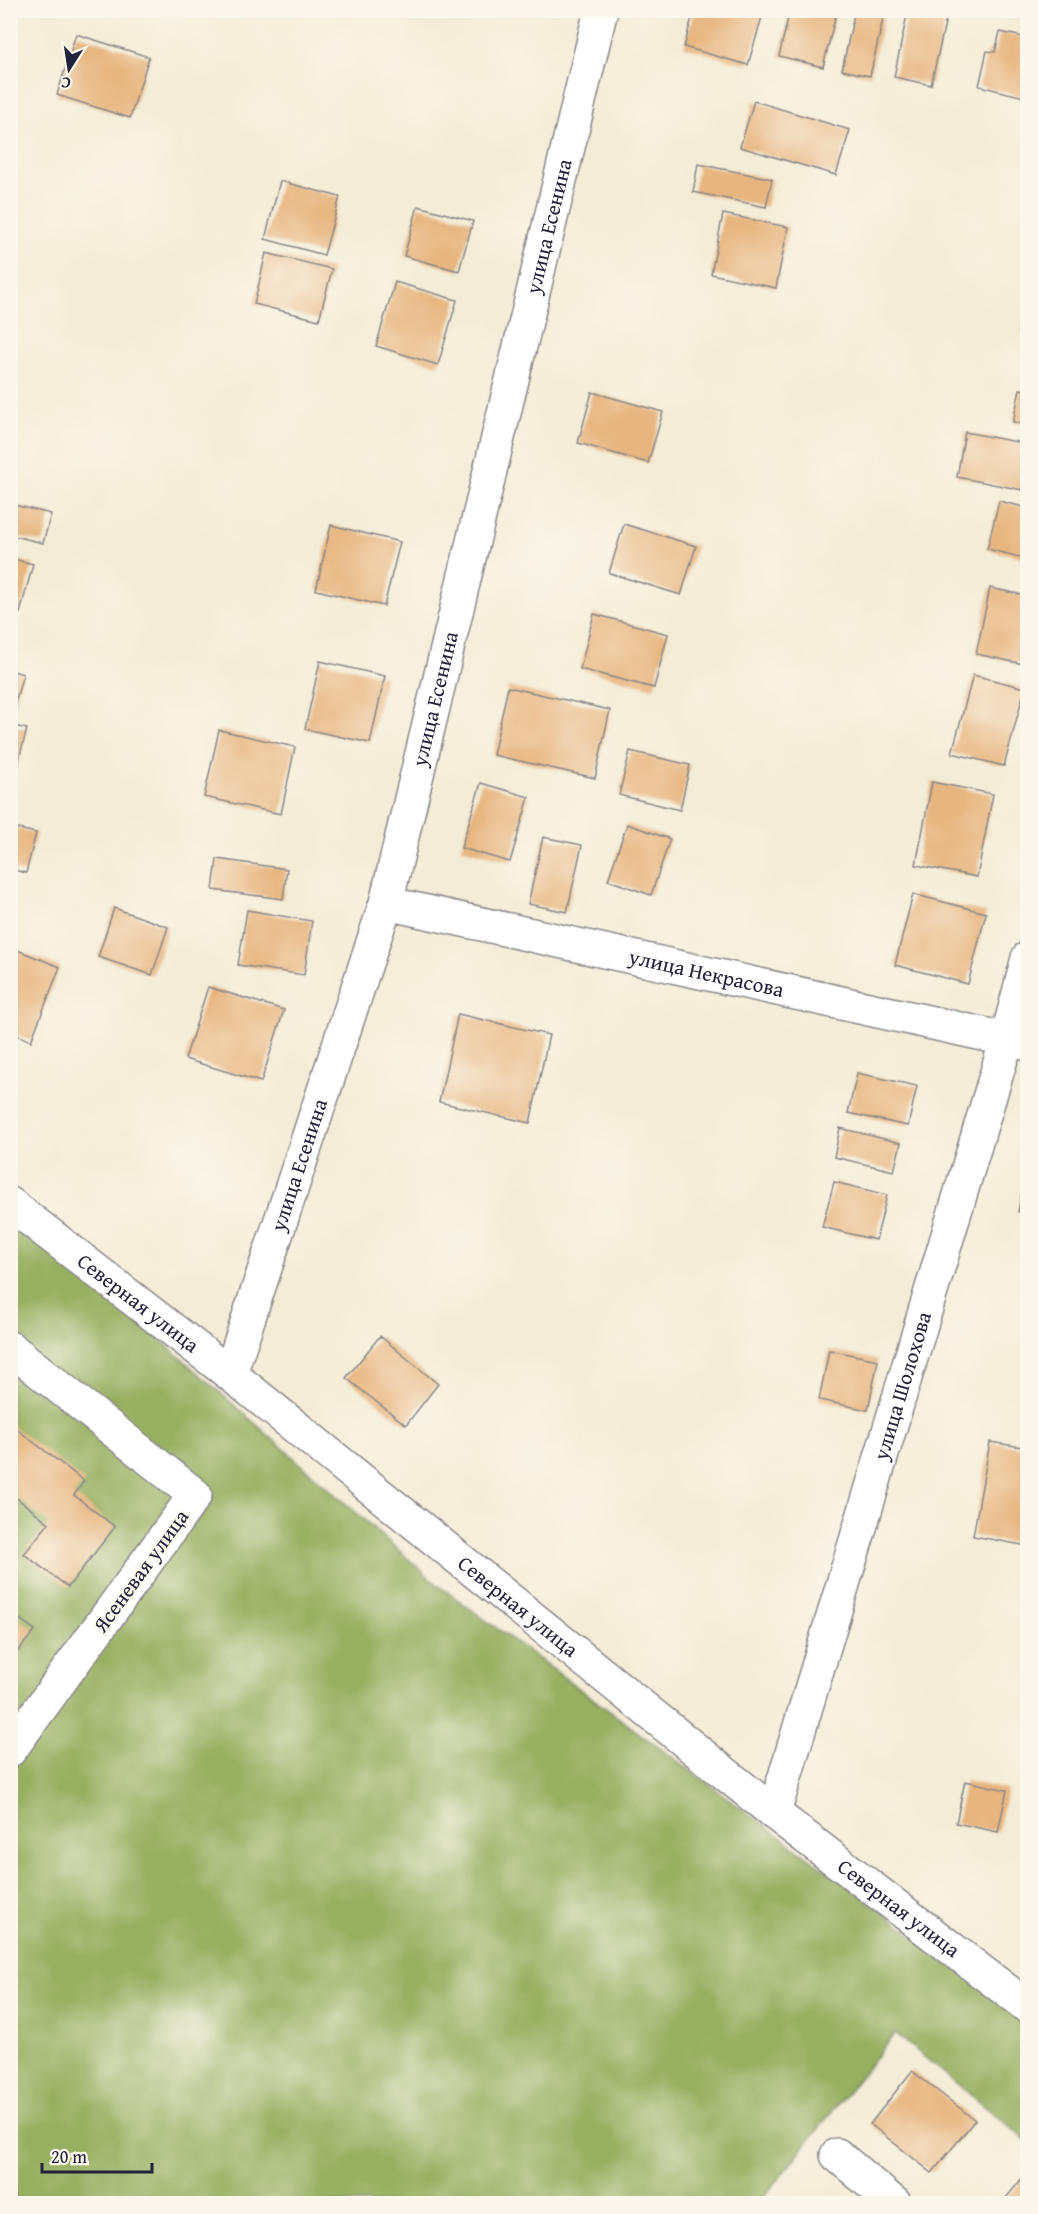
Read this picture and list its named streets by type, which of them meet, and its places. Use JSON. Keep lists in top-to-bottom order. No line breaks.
{"streets":{"street":["улица Есенина","улица Некрасова","Северная улица","улица Шолохова","Ясеневая улица"]},"crossings":[["улица Есенина","улица Некрасова"],["улица Есенина","Северная улица"],["улица Некрасова","улица Шолохова"],["Северная улица","улица Шолохова"]],"scale_bar":"20 m","north":"bottom"}
